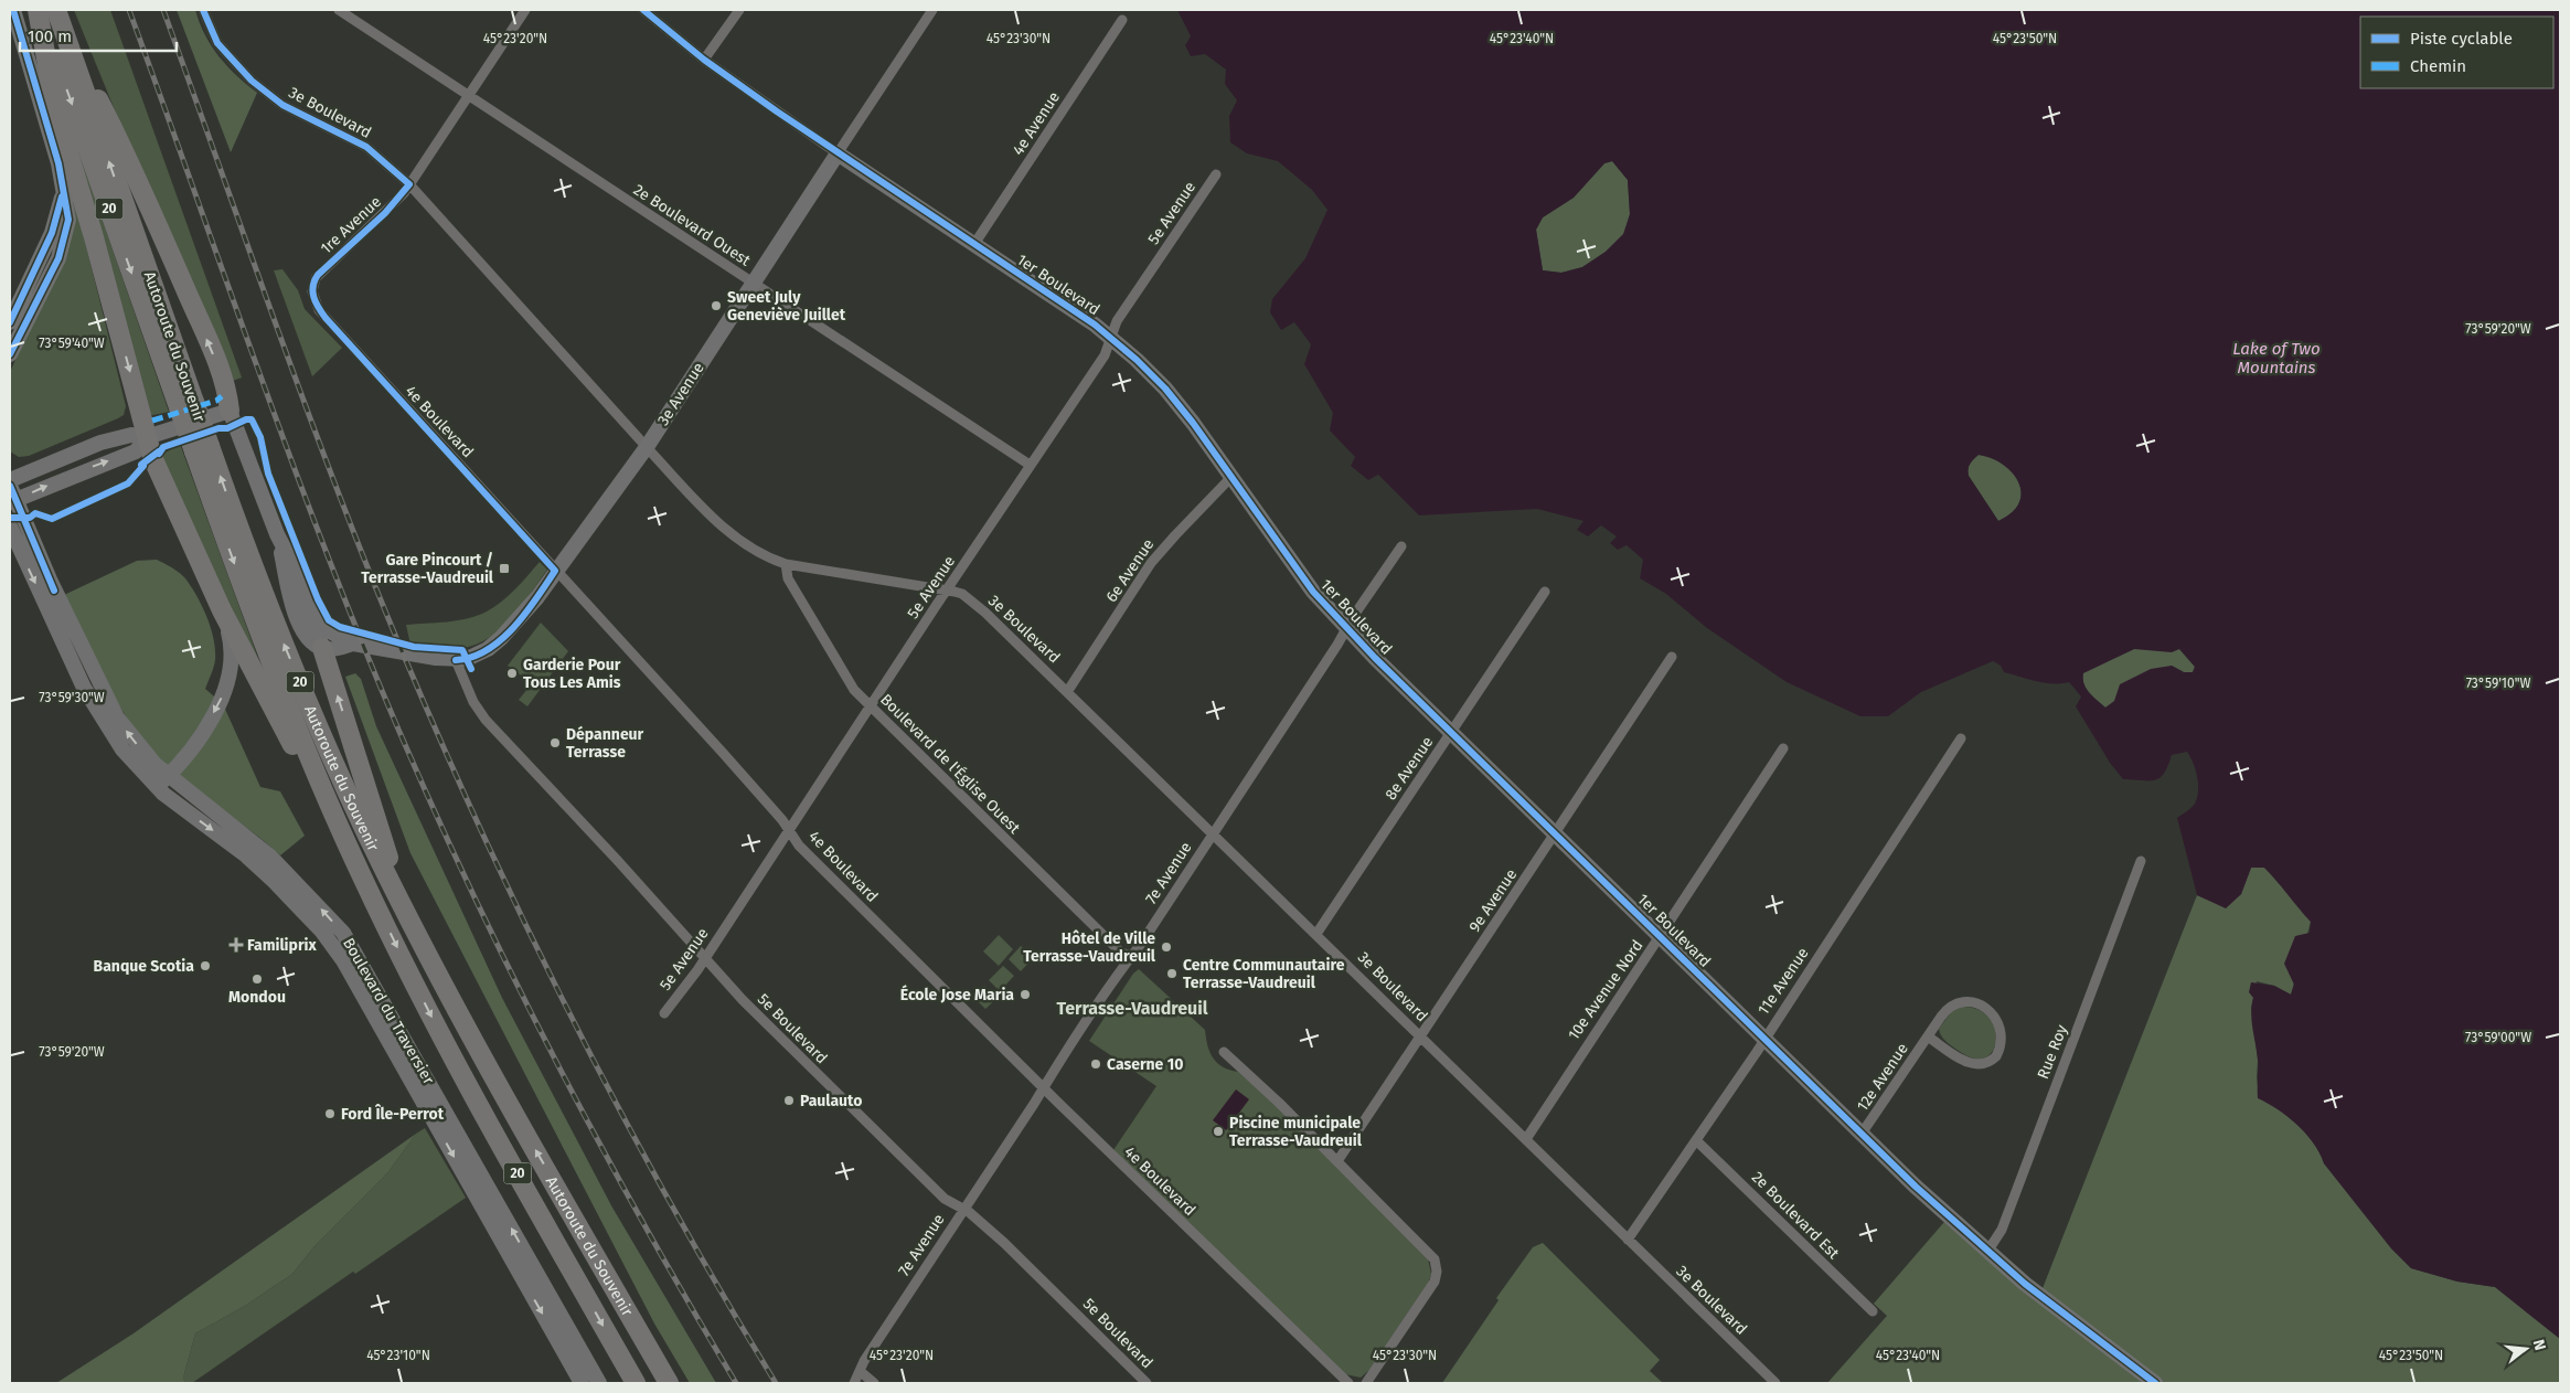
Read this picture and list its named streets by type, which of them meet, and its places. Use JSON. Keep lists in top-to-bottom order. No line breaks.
{"streets":{"highway":["20","Autoroute du Souvenir"],"street":["3e Boulevard","4e Avenue","5e Avenue","1re Avenue","2e Boulevard Ouest","1er Boulevard","3e Avenue","4e Boulevard","6e Avenue","Boulevard de l'Église Ouest","8e Avenue","7e Avenue","9e Avenue","11e Avenue","10e Avenue Nord","Boulevard du Traversier","5e Boulevard","Rue Roy","12e Avenue","2e Boulevard Est"]},"crossings":[["3e Boulevard","5e Avenue"],["3e Boulevard","1re Avenue"],["3e Boulevard","3e Avenue"],["3e Boulevard","6e Avenue"],["3e Boulevard","Boulevard de l'Église Ouest"],["3e Boulevard","8e Avenue"],["3e Boulevard","7e Avenue"],["3e Boulevard","9e Avenue"],["3e Boulevard","11e Avenue"],["3e Boulevard","10e Avenue Nord"],["4e Avenue","1er Boulevard"],["5e Avenue","2e Boulevard Ouest"],["5e Avenue","1er Boulevard"],["5e Avenue","4e Boulevard"],["5e Avenue","Boulevard de l'Église Ouest"],["5e Avenue","5e Boulevard"],["1re Avenue","2e Boulevard Ouest"],["1re Avenue","4e Boulevard"],["2e Boulevard Ouest","3e Avenue"],["1er Boulevard","3e Avenue"],["1er Boulevard","6e Avenue"],["1er Boulevard","8e Avenue"],["1er Boulevard","7e Avenue"],["1er Boulevard","9e Avenue"],["1er Boulevard","11e Avenue"],["1er Boulevard","10e Avenue Nord"],["1er Boulevard","Rue Roy"],["1er Boulevard","12e Avenue"],["3e Avenue","4e Boulevard"],["3e Avenue","5e Boulevard"],["4e Boulevard","7e Avenue"],["Boulevard de l'Église Ouest","7e Avenue"],["7e Avenue","5e Boulevard"],["11e Avenue","2e Boulevard Est"]],"districts":["Terrasse-Vaudreuil"],"water":["Lake of Two Mountains"],"places":{"other":["Sweet July Geneviève Juillet","Garderie Pour Tous Les Amis","Dépanneur Terrasse","Hôtel de Ville Terrasse-Vaudreuil","Banque Scotia","Centre Communautaire Terrasse-Vaudreuil","Mondou","École Jose Maria","Caserne 10","Paulauto","Ford Île-Perrot","Piscine municipale Terrasse-Vaudreuil"],"transit":["Gare Pincourt / Terrasse-Vaudreuil"],"health":["Familiprix"]},"legend":["Piste cyclable","Chemin"],"scale_bar":"100 m","north":"right","coordinates":["45°23'20\"N","45°23'30\"N","45°23'40\"N","45°23'50\"N","73°59'20\"W","73°59'40\"W","73°59'10\"W","73°59'30\"W","73°59'00\"W","45°23'10\"N"]}
